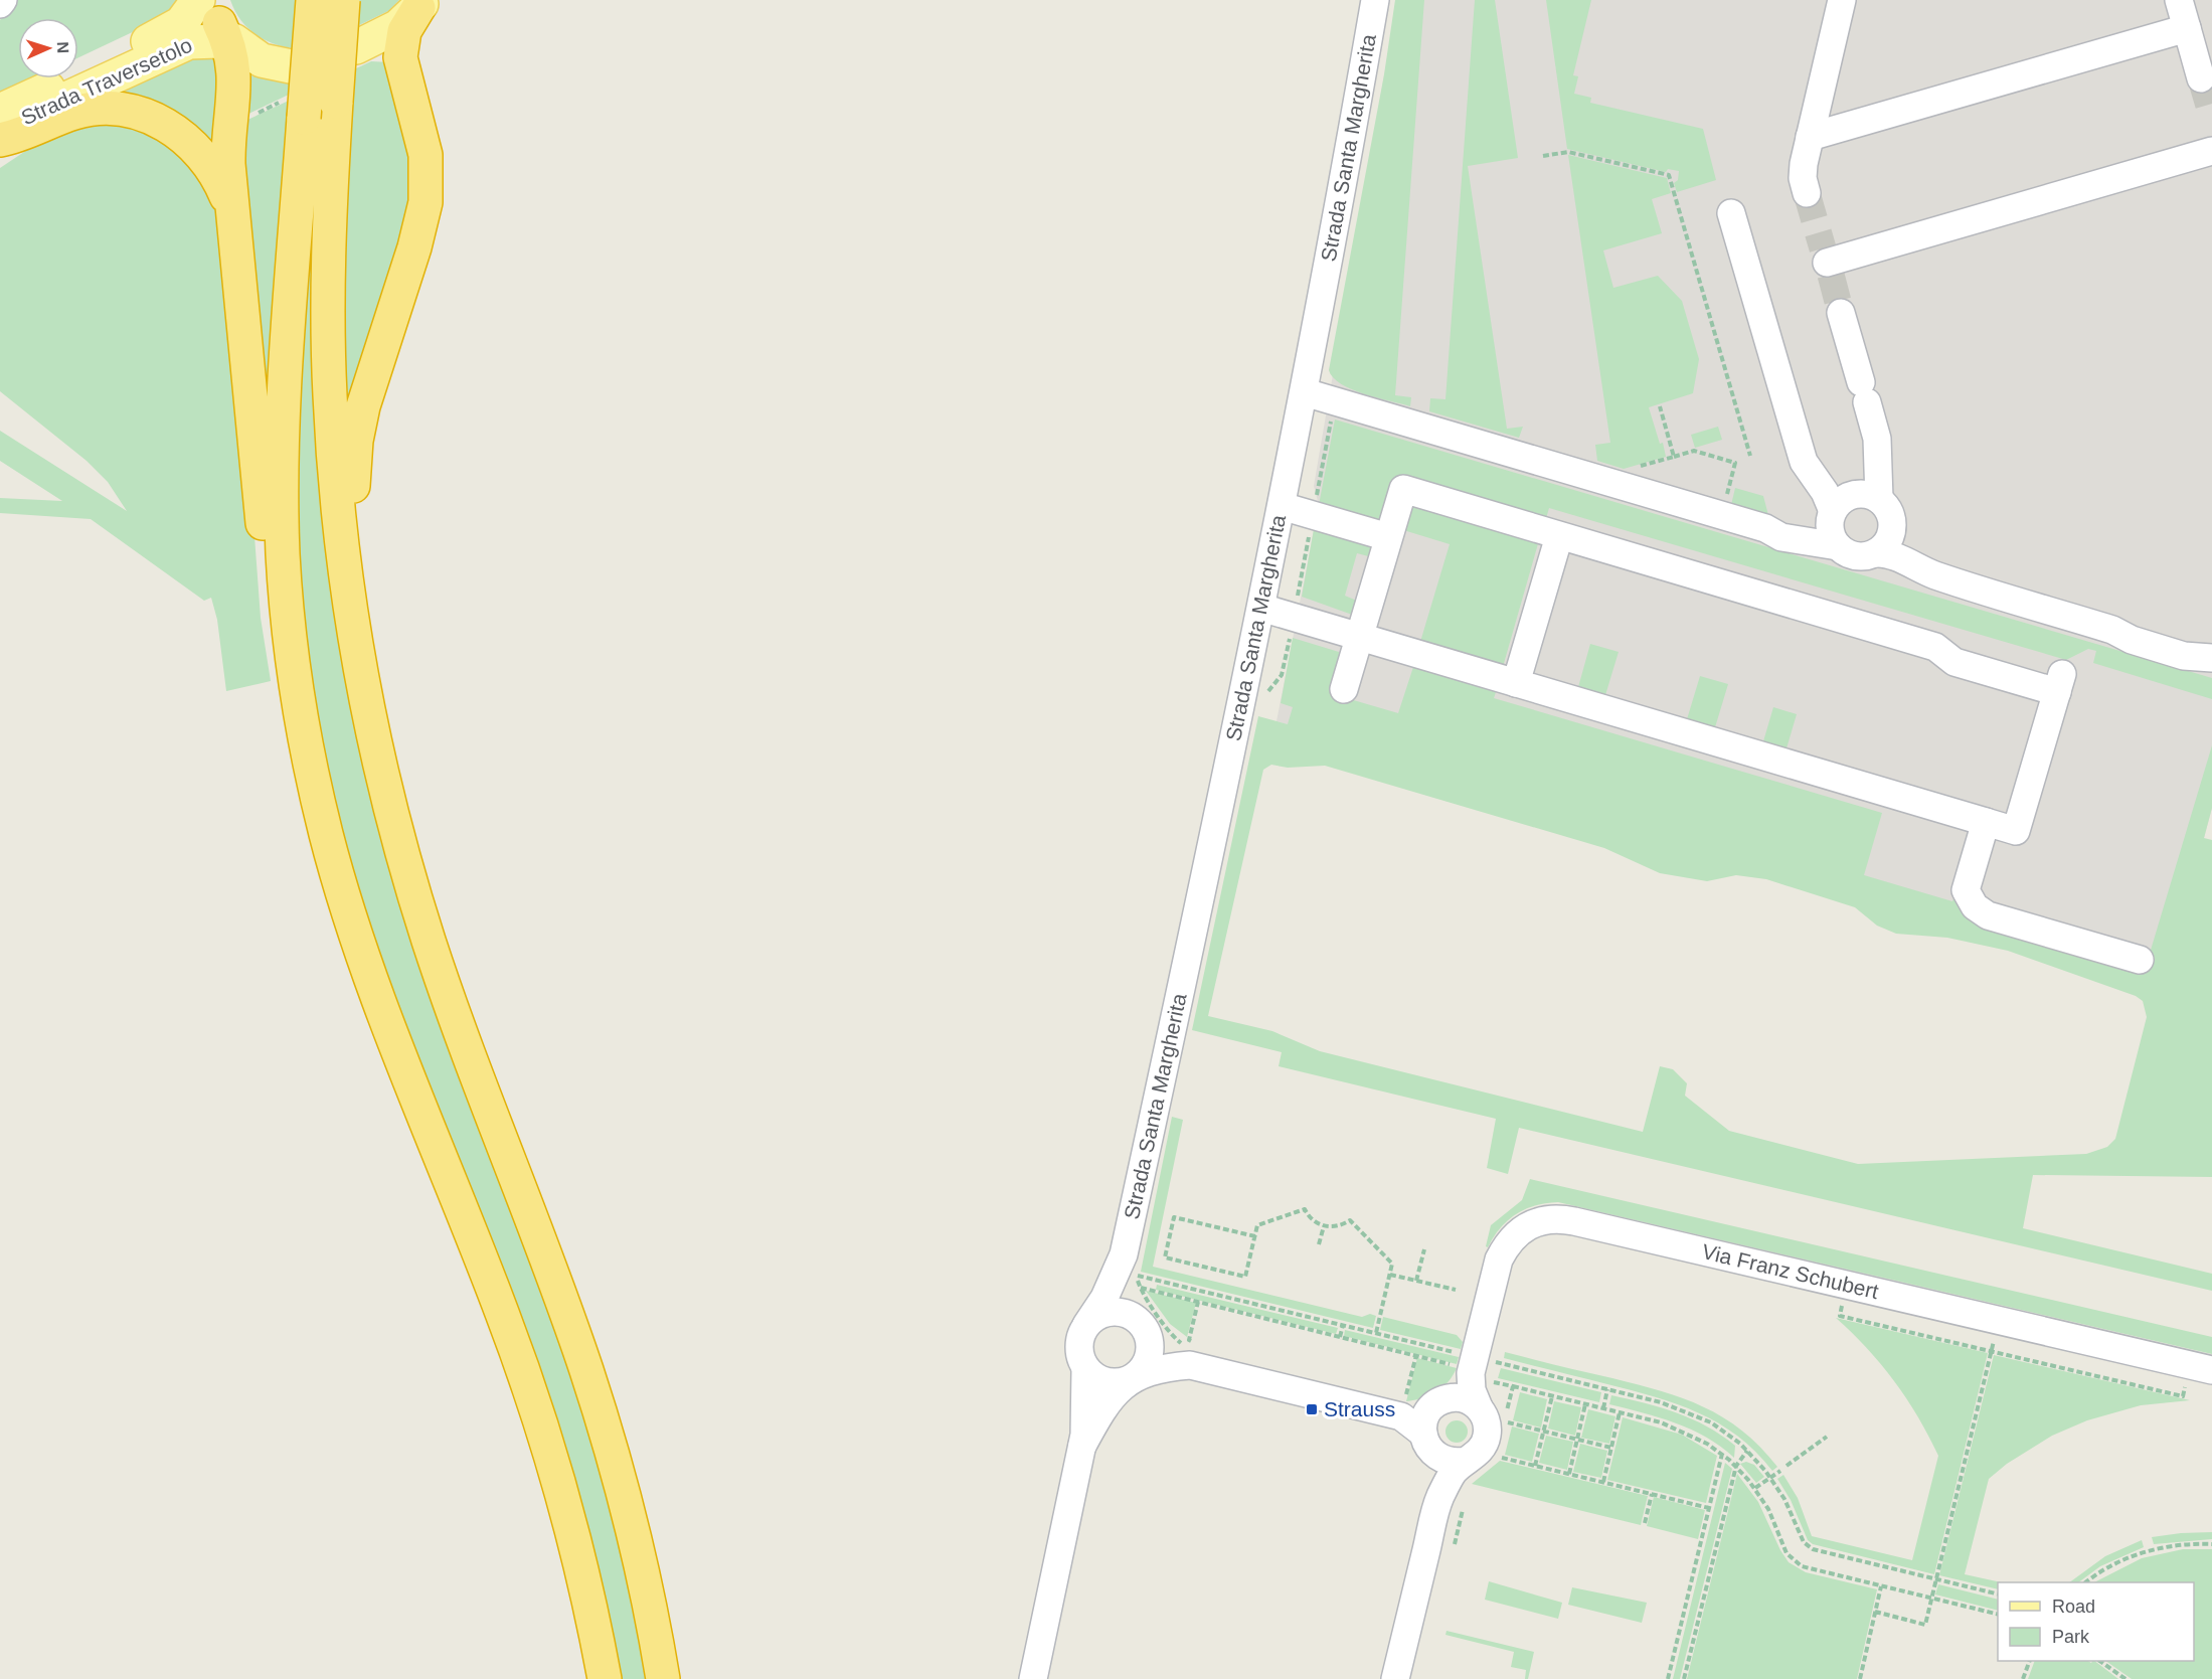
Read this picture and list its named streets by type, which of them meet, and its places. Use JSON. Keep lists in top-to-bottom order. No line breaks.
{"streets":{"main road":["Strada Traversetolo"],"street":["Strada Santa Margherita","Via Franz Schubert"]},"places":{"transit":["Strauss"]},"legend":["Road","Park"],"north":"right"}
